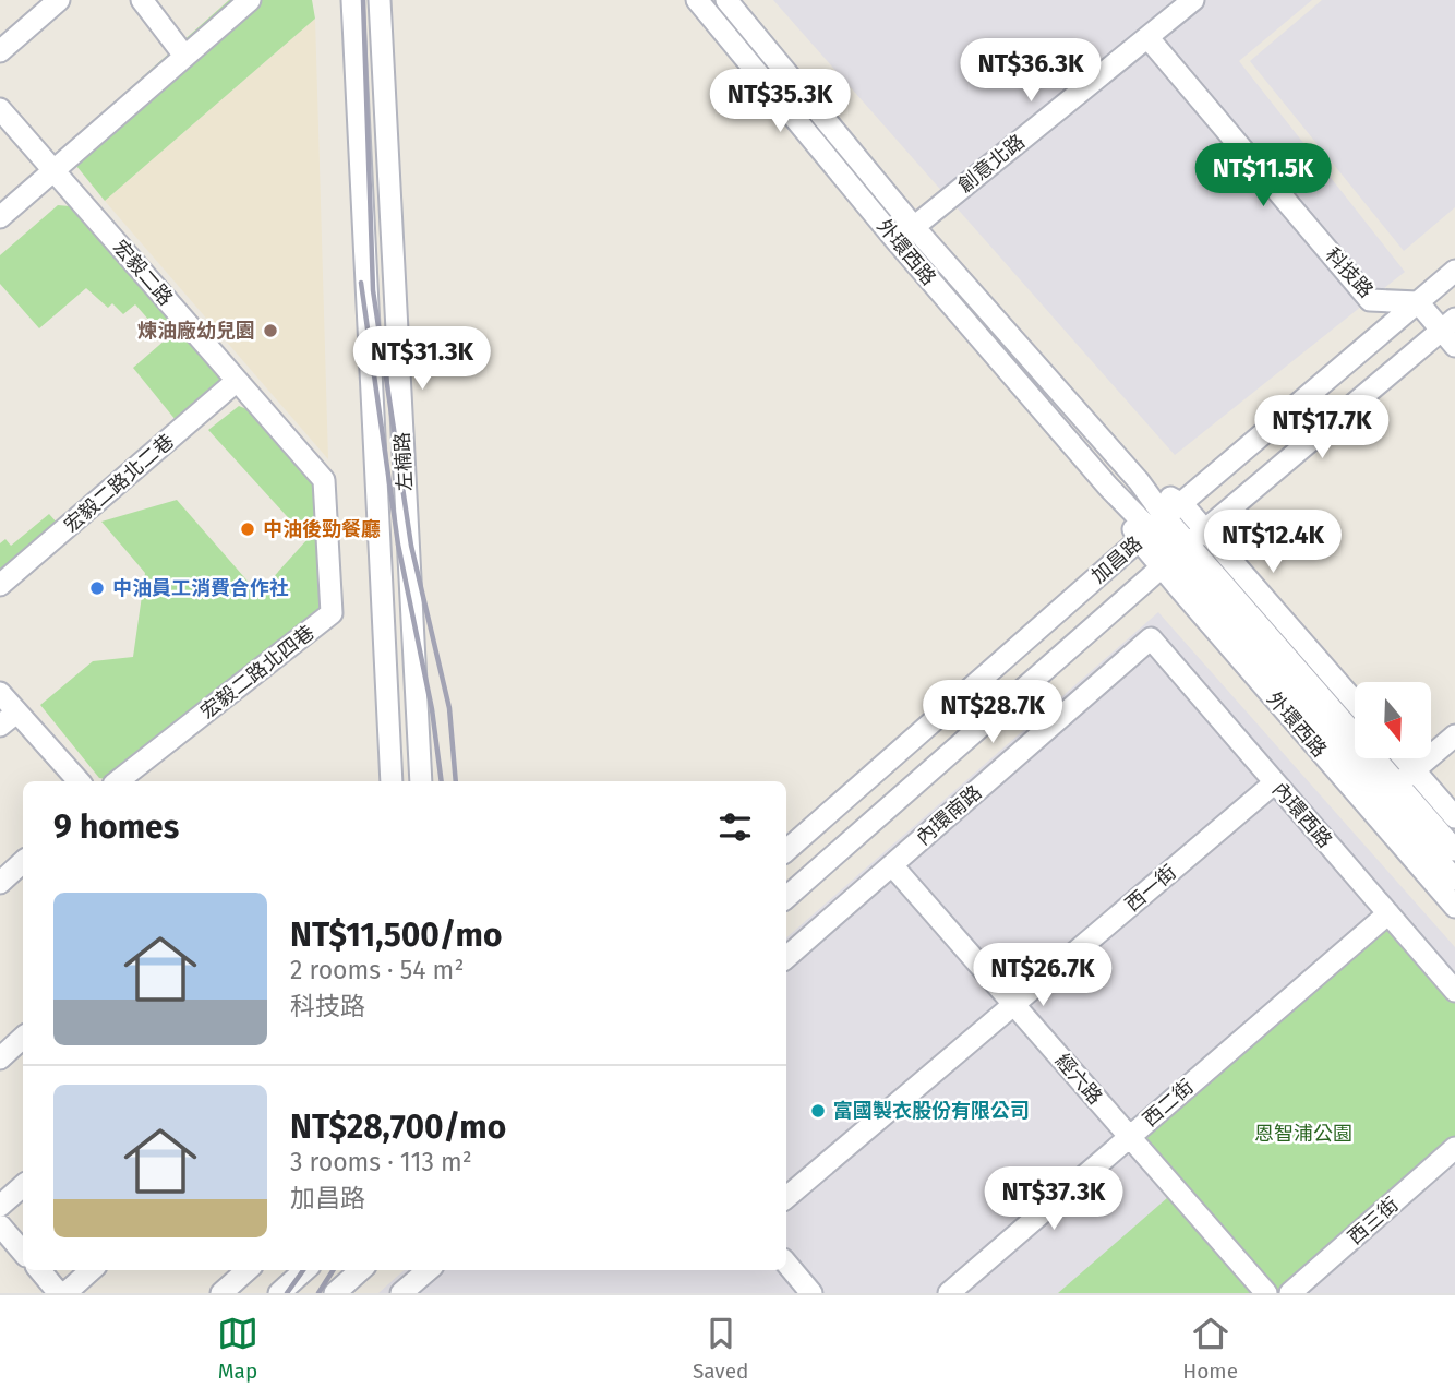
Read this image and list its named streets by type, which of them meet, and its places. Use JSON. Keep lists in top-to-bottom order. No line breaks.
{"streets":{"street":["創意北路","外環西路","宏毅二路","科技路","左楠路","宏毅二路北二巷","加昌路","宏毅二路北四巷","內環南路","內環西路","西一街","經六路","西二街","西三街"]},"crossings":[["創意北路","外環西路"],["創意北路","科技路"],["外環西路","加昌路"],["宏毅二路","宏毅二路北二巷"],["宏毅二路","宏毅二路北四巷"],["科技路","加昌路"],["內環南路","內環西路"],["內環南路","經六路"],["內環西路","西一街"],["內環西路","西二街"],["西一街","經六路"],["經六路","西二街"]],"parks":["恩智浦公園"],"places":["煉油廠幼兒園","中油後勁餐廳","中油員工消費合作社","富國製衣股份有限公司"],"north":"bottom","page":{"price":["NT$36.3K","NT$35.3K","NT$11.5K","NT$31.3K","NT$17.7K","NT$12.4K","NT$28.7K","NT$26.7K","NT$37.3K"],"heading":"9 homes","list":[{"name":"NT$11,500/mo","note":"2 rooms · 54 m² · 科技路"},{"name":"NT$28,700/mo","note":"3 rooms · 113 m² · 加昌路"}],"tabs":["Map","Saved","Home"]}}
